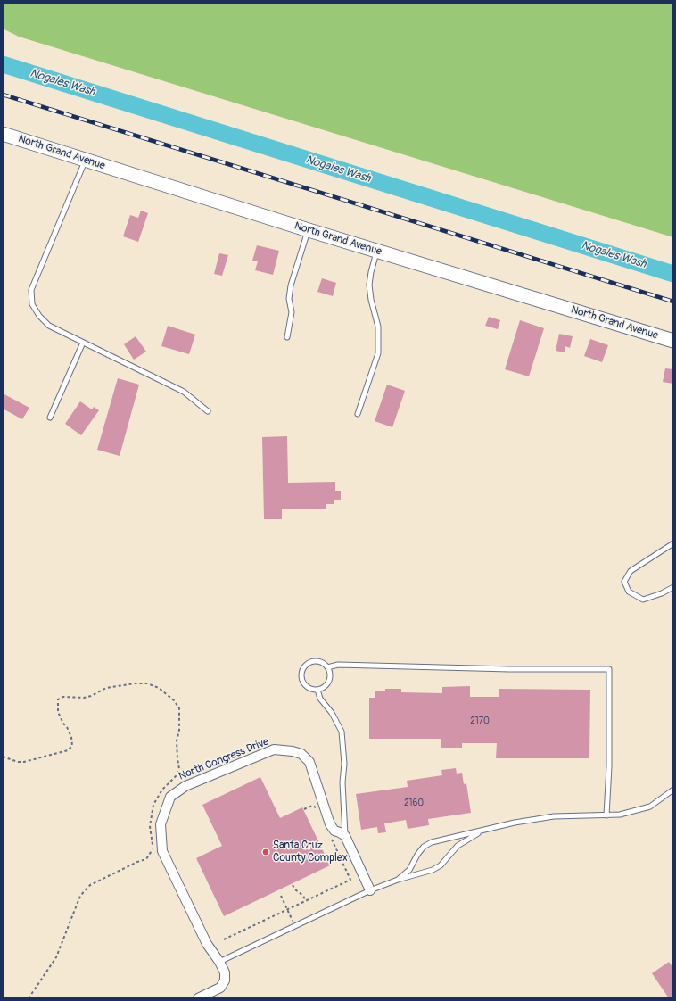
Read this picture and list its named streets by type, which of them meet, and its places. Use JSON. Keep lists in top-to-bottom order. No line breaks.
{"streets":{"main road":["North Grand Avenue"],"street":["North Congress Drive"]},"water":["Nogales Wash"],"places":["Santa Cruz County Complex"],"house_numbers":["2170","2160"]}
